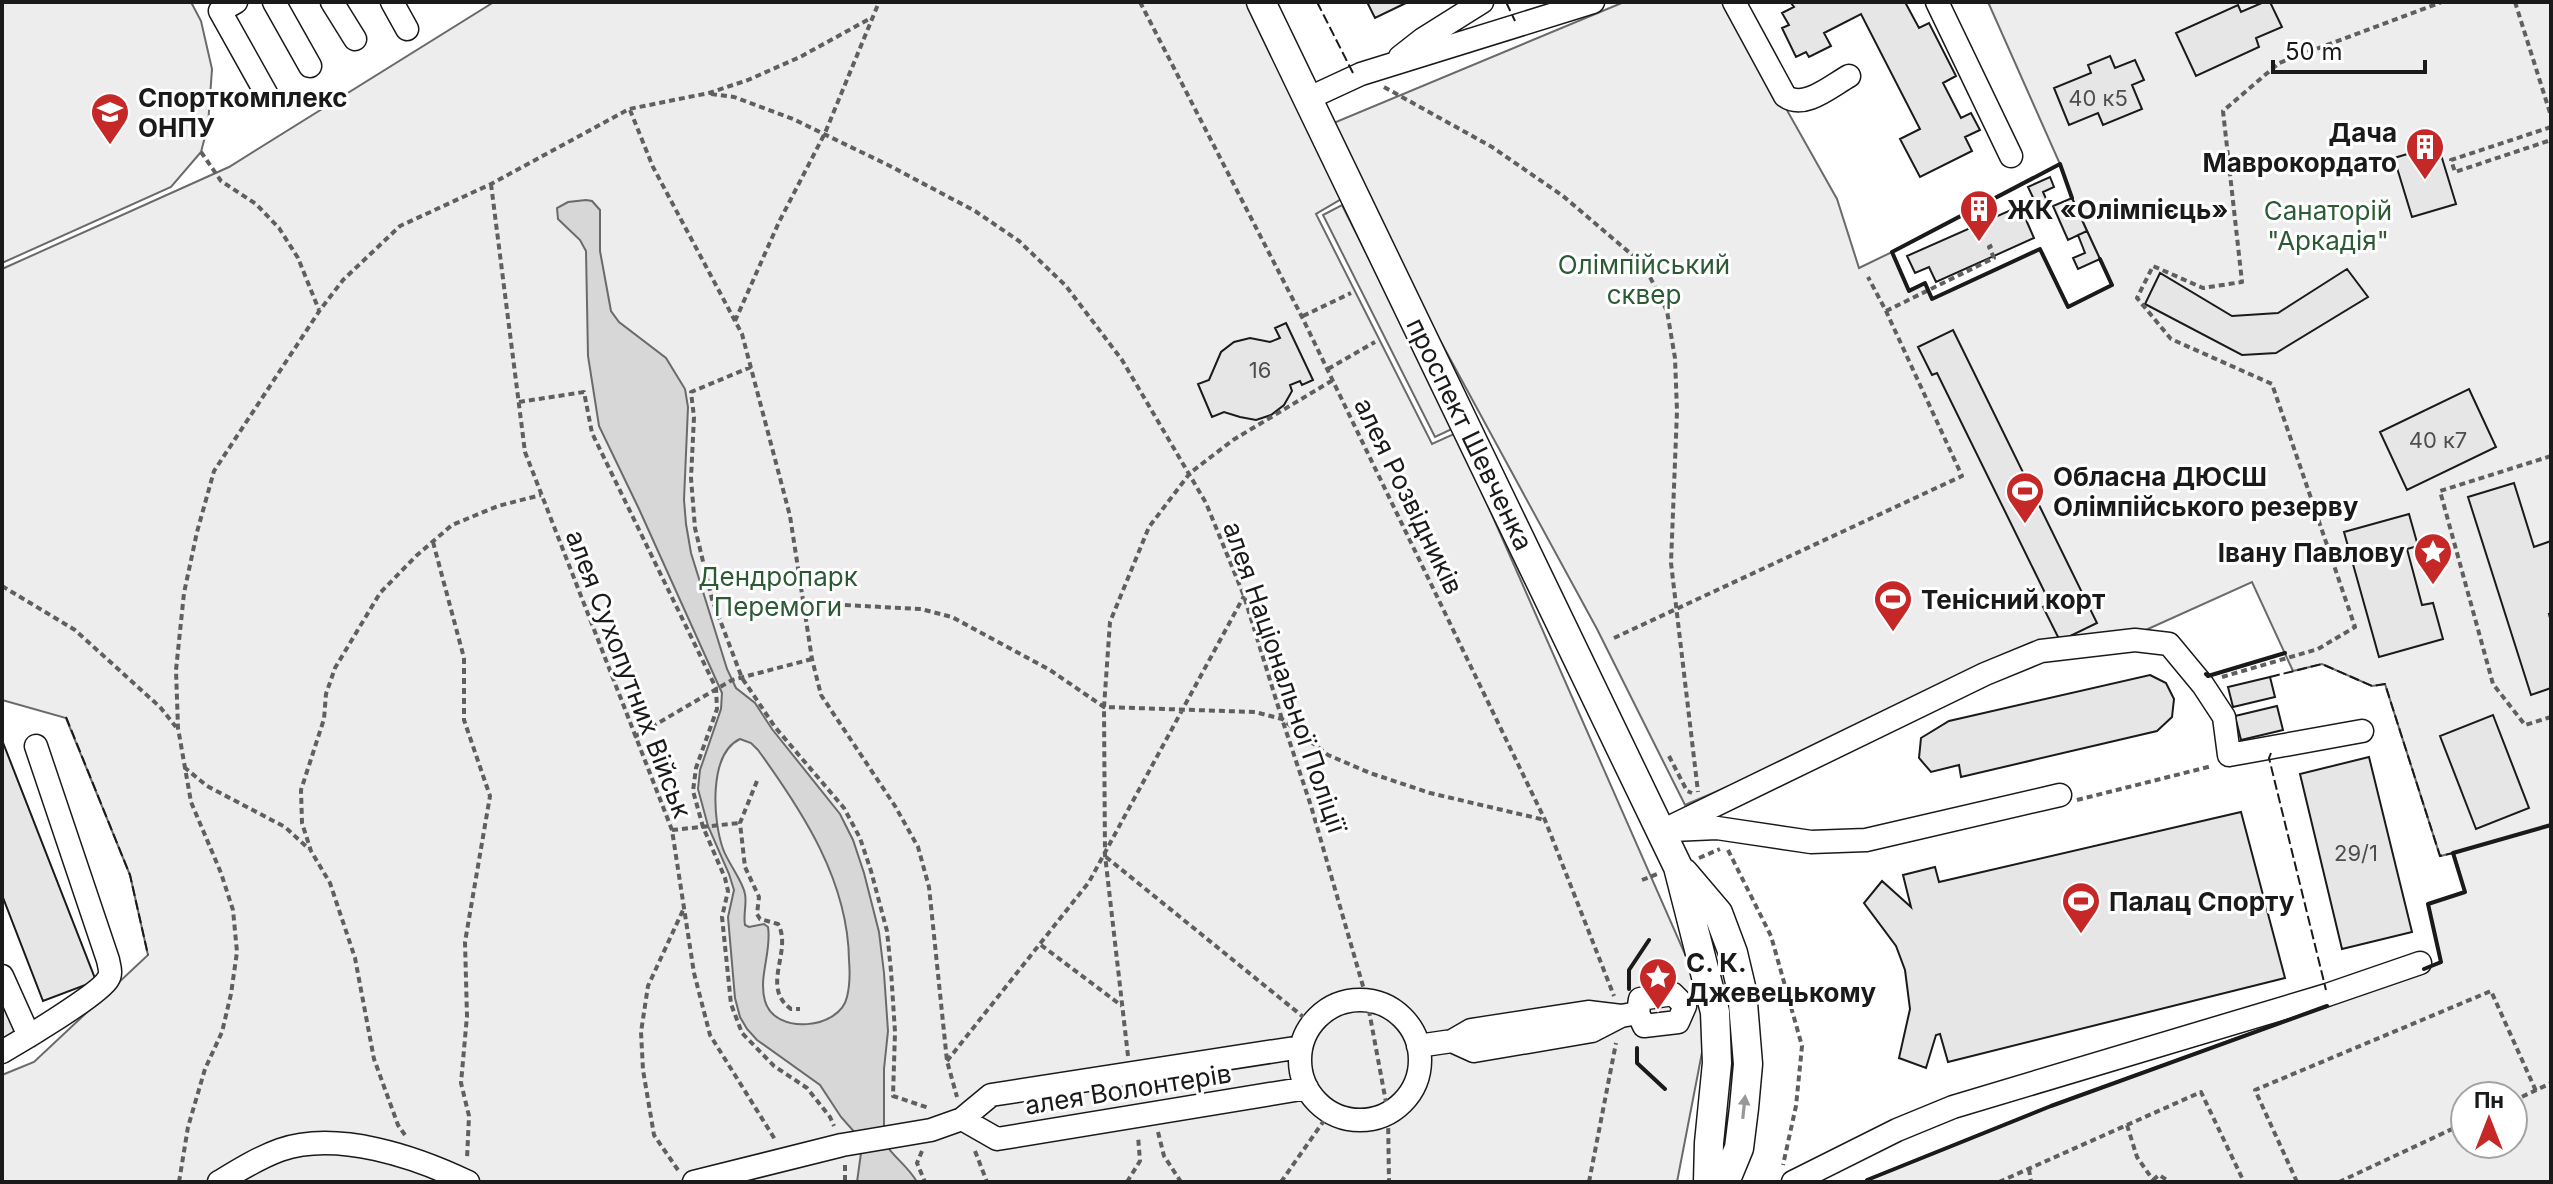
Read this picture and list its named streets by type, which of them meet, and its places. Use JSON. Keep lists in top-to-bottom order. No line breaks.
{"streets":{"main road":["проспект Шевченка"],"street":["алея Волонтерів"],"path":["алея Розвідників","алея Сухопутних Військ","алея Національної Поліції"]},"crossings":[["алея Сухопутних Військ","алея Волонтерів"]],"parks":["Санаторій \"Аркадія\"","Олімпійський сквер","Дендропарк Перемоги"],"places":{"school or university":["Спорткомплекс ОНПУ"],"building":["Дача Маврокордато","ЖК «Олімпієць»"],"sports":["Обласна ДЮСШ Олімпійського резерву","Тенісний корт","Палац Спорту"],"place":["Івану Павлову","С. К. Джевецькому"]},"house_numbers":["40 к5","16","40 к7","29/1"],"scale_bar":"50 m","north":"top"}
